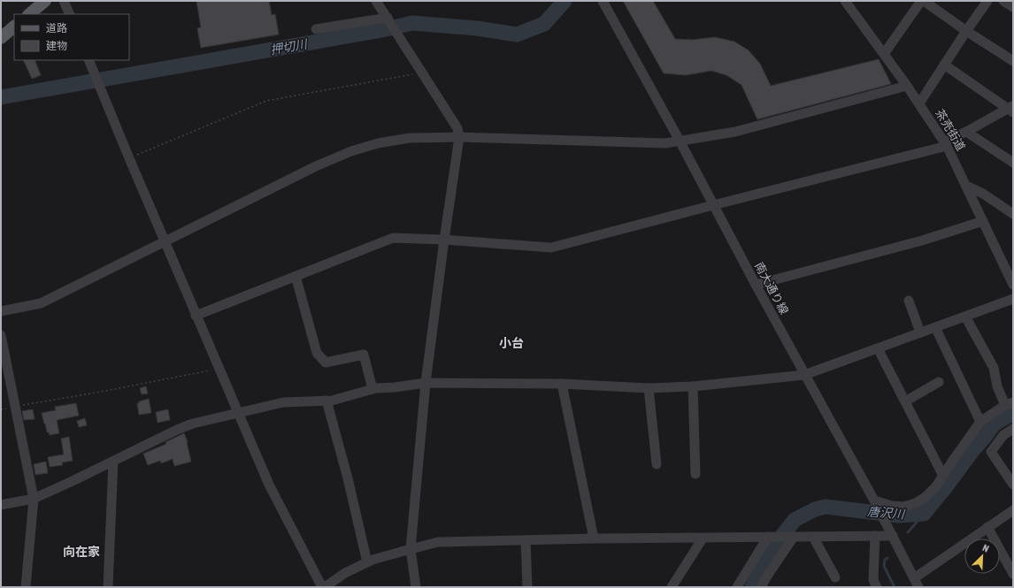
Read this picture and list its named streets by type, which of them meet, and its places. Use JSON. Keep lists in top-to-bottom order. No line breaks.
{"streets":{"street":["茶売街道","南大通り線"]},"districts":["小台","向在家"],"water":["押切川","唐沢川"],"legend":["道路","建物"],"north":"top right"}
